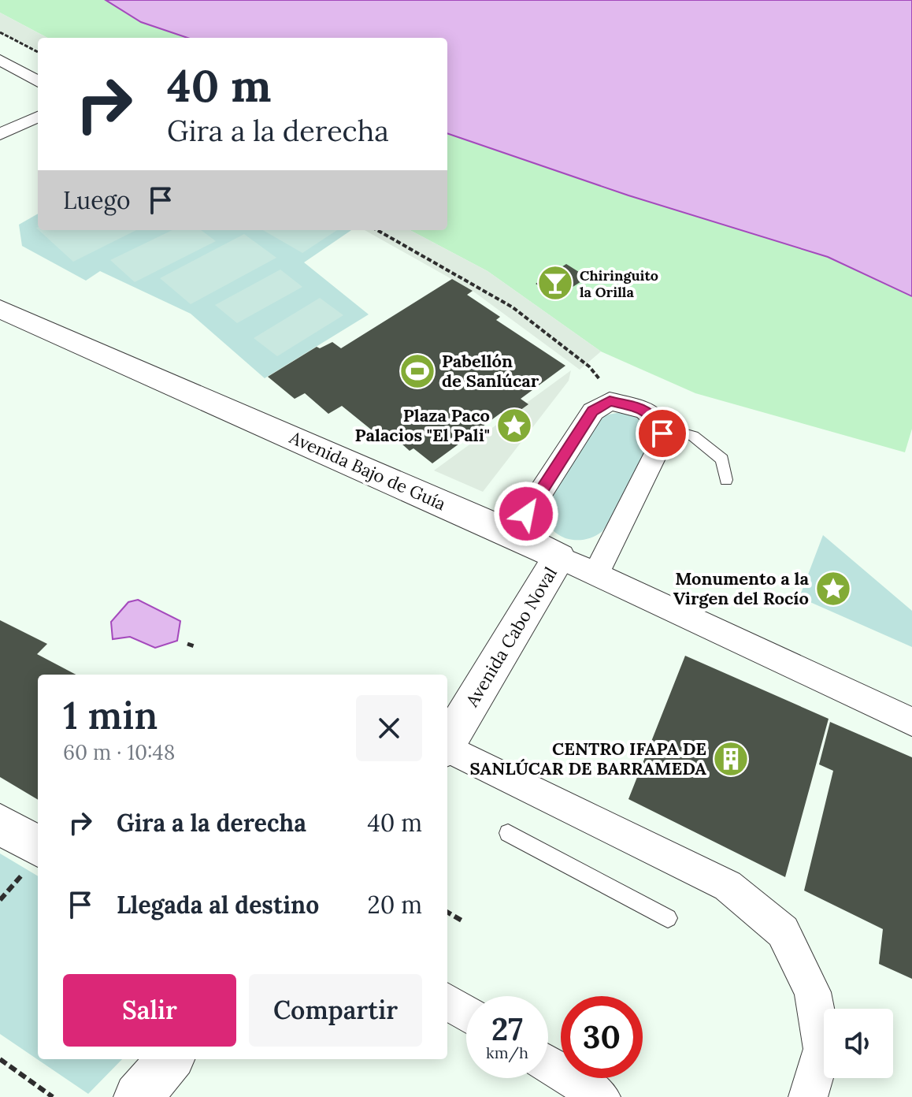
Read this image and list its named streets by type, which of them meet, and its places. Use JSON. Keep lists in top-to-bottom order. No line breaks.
{"streets":{"street":["Avenida Bajo de Guía","Avenida Cabo Noval"]},"crossings":[["Avenida Bajo de Guía","Avenida Cabo Noval"]],"places":{"bar":["Chiringuito la Orilla"],"sports":["Pabellón de Sanlúcar"],"place":["Plaza Paco Palacios \"El Pali\"","Monumento a la Virgen del Rocío"],"building":["CENTRO IFAPA DE SANLÚCAR DE BARRAMEDA"]},"page":{"turn":["40 m","Gira a la derecha"],"then":"Luego","heading":["1 min","60 m · 10:48"],"list":[{"name":"Gira a la derecha","value":"40 m"},{"name":"Llegada al destino","value":"20 m"}],"buttons":["Salir","Compartir"],"speed":"27 km/h","limit":"30"}}
